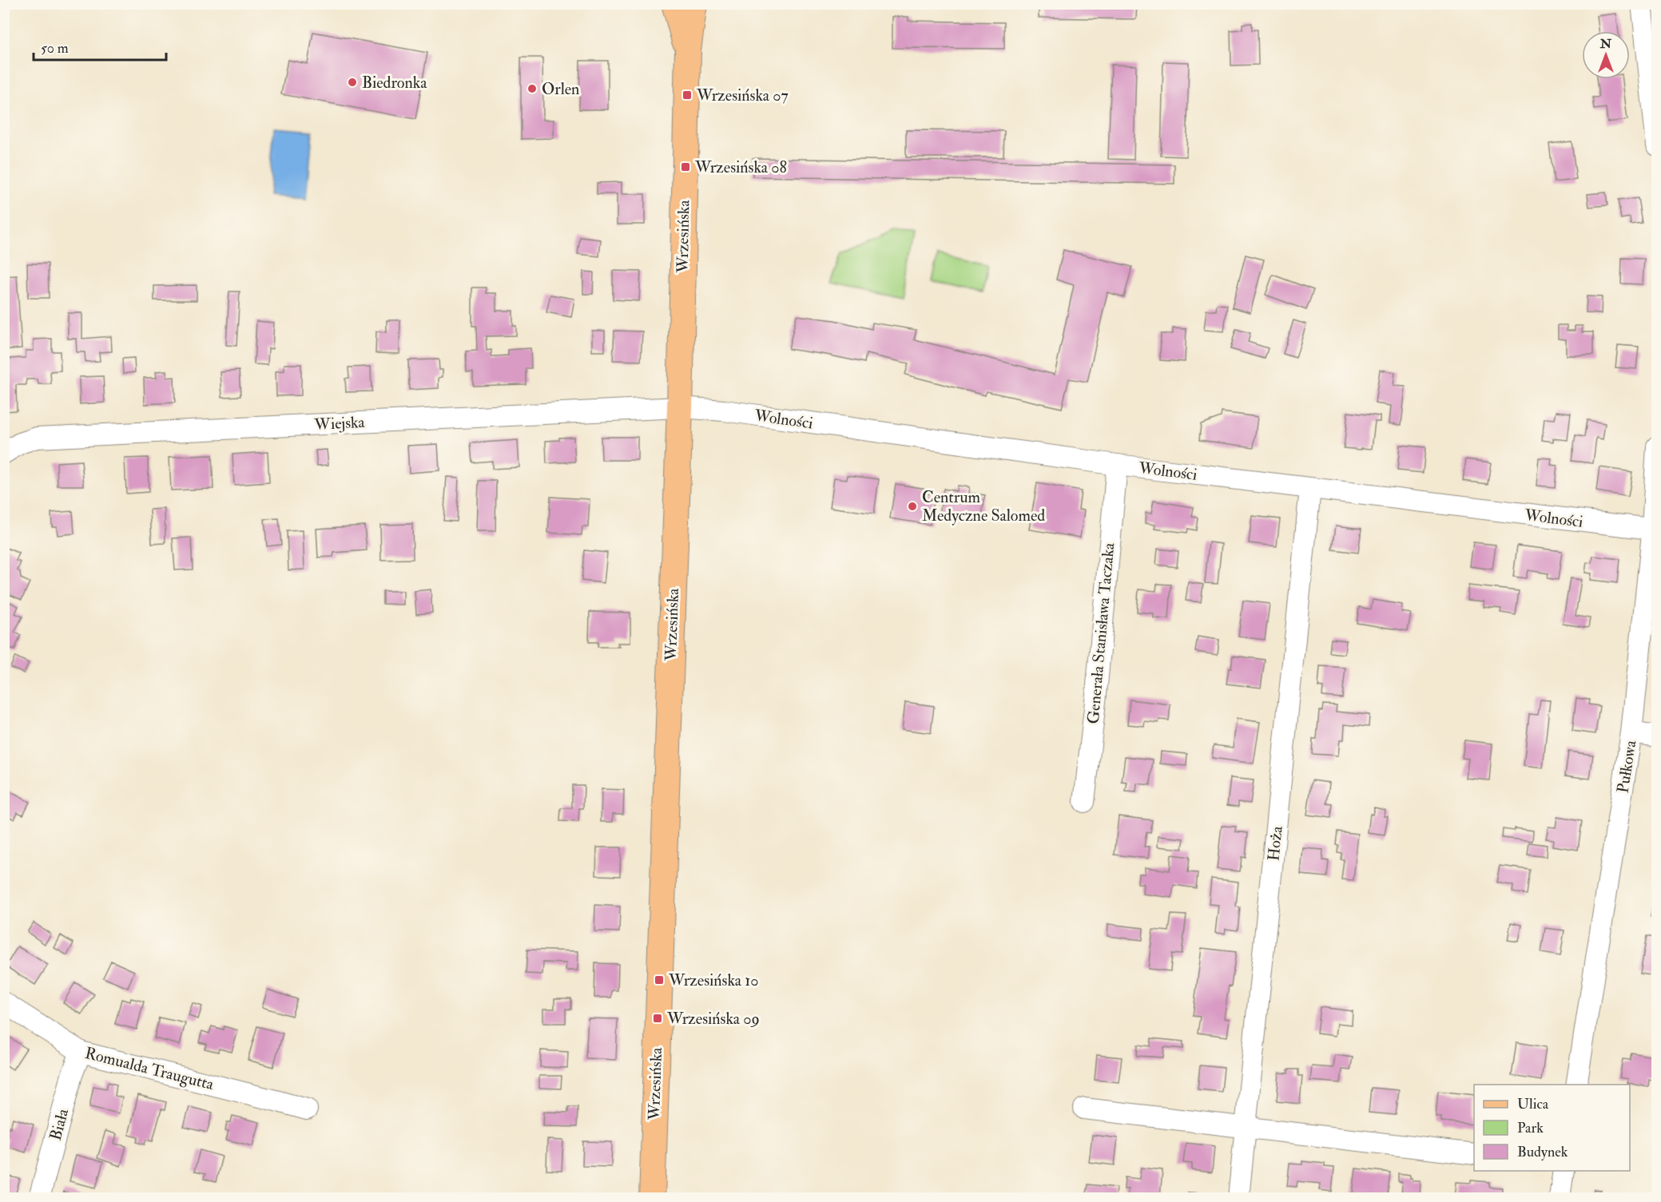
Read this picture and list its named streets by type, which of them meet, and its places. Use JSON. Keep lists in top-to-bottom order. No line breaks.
{"streets":{"main road":["Wrzesińska"],"street":["Wolności","Wiejska","Generała Stanisława Taczaka","Pułkowa","Hoża","Romualda Traugutta","Biała"]},"crossings":[["Wrzesińska","Wolności"],["Wrzesińska","Wiejska"],["Wolności","Wiejska"],["Wolności","Generała Stanisława Taczaka"],["Wolności","Pułkowa"],["Wolności","Hoża"],["Romualda Traugutta","Biała"]],"places":{"other":["Biedronka","Orlen","Centrum Medyczne Salomed"],"transit":["Wrzesińska 07","Wrzesińska 08","Wrzesińska 10","Wrzesińska 09"]},"legend":["Ulica","Park","Budynek"],"scale_bar":"50 m","north":"top"}
